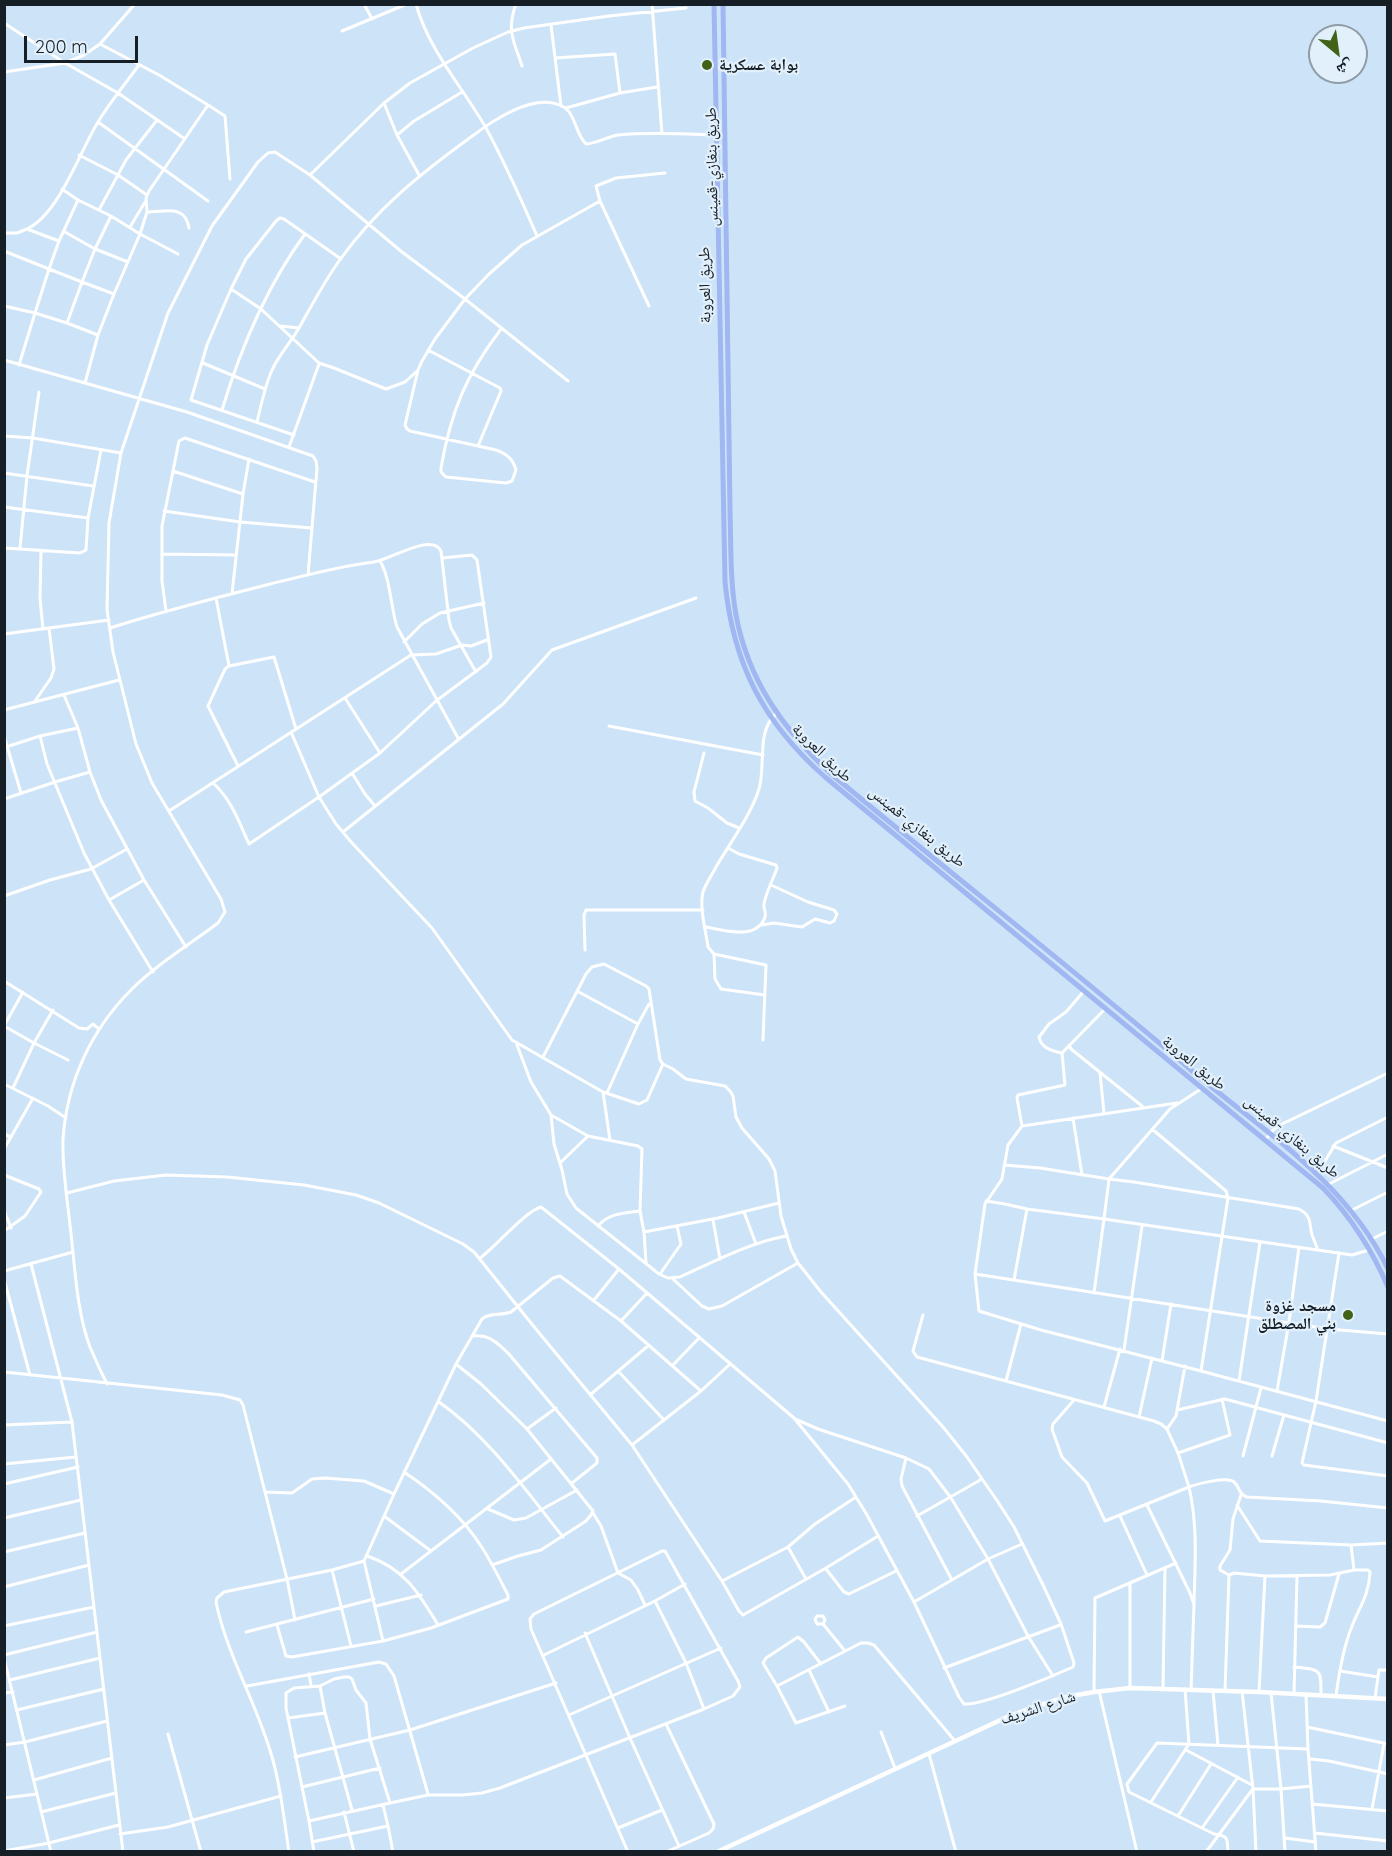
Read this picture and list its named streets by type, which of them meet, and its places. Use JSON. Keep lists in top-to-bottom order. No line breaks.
{"streets":{"main road":["طريق بنغازي-قمينس","طريق العروبة","شارع الشريف"]},"crossings":[["طريق بنغازي-قمينس","طريق العروبة"]],"places":["بوابة عسكرية","مسجد غزوة بني المصطلق"],"scale_bar":"200 m","north":"bottom right"}
